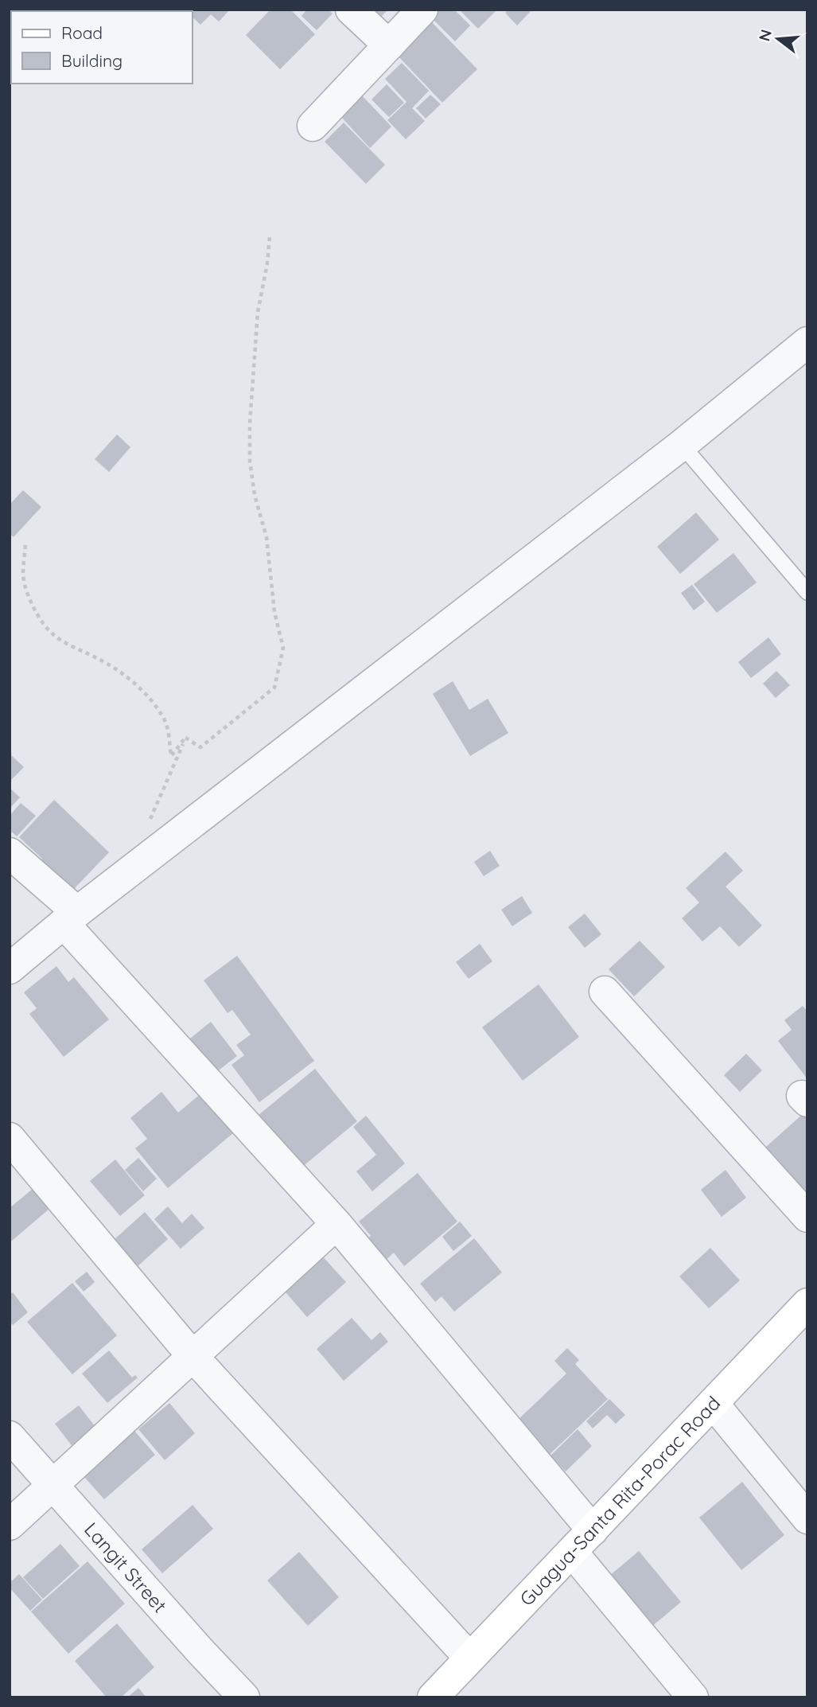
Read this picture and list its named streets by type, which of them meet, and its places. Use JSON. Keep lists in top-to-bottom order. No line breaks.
{"streets":{"main road":["Guagua-Santa Rita-Porac Road"],"street":["Langit Street"]},"legend":["Road","Building"],"north":"left"}
